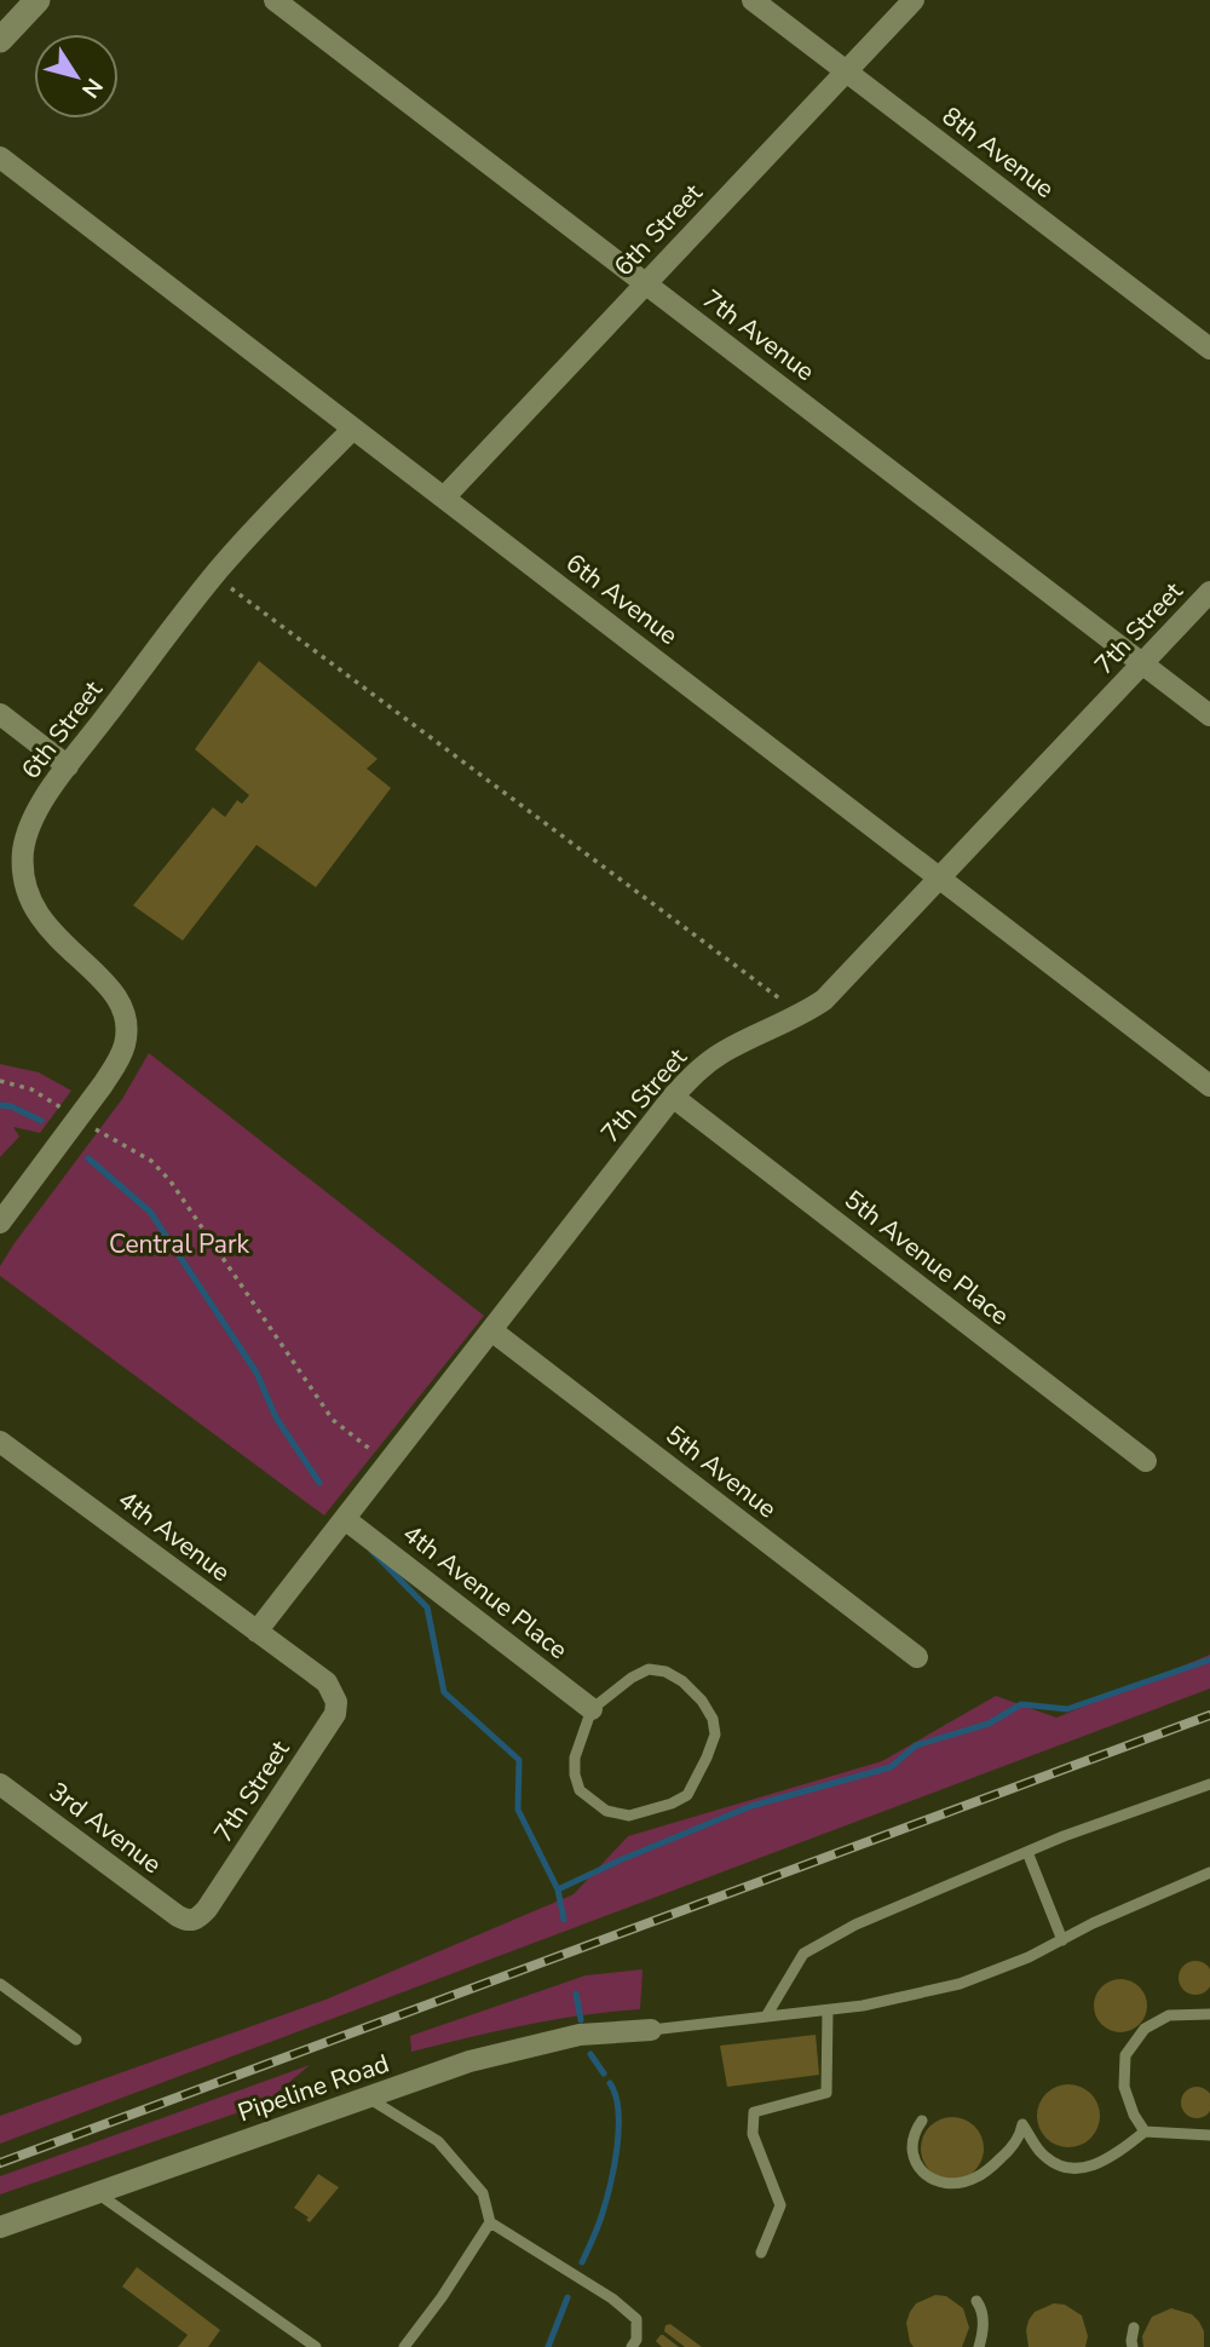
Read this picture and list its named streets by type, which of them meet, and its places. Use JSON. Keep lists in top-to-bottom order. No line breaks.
{"streets":{"street":["8th Avenue","6th Street","7th Avenue","6th Avenue","7th Street","5th Avenue Place","5th Avenue","4th Avenue","4th Avenue Place","3rd Avenue","Pipeline Road"]},"crossings":[["8th Avenue","6th Street"],["6th Street","7th Avenue"],["6th Street","6th Avenue"],["7th Avenue","7th Street"],["6th Avenue","7th Street"],["7th Street","5th Avenue Place"],["7th Street","5th Avenue"],["7th Street","4th Avenue"],["7th Street","4th Avenue Place"],["7th Street","3rd Avenue"]],"parks":["Central Park"],"north":"bottom right"}
